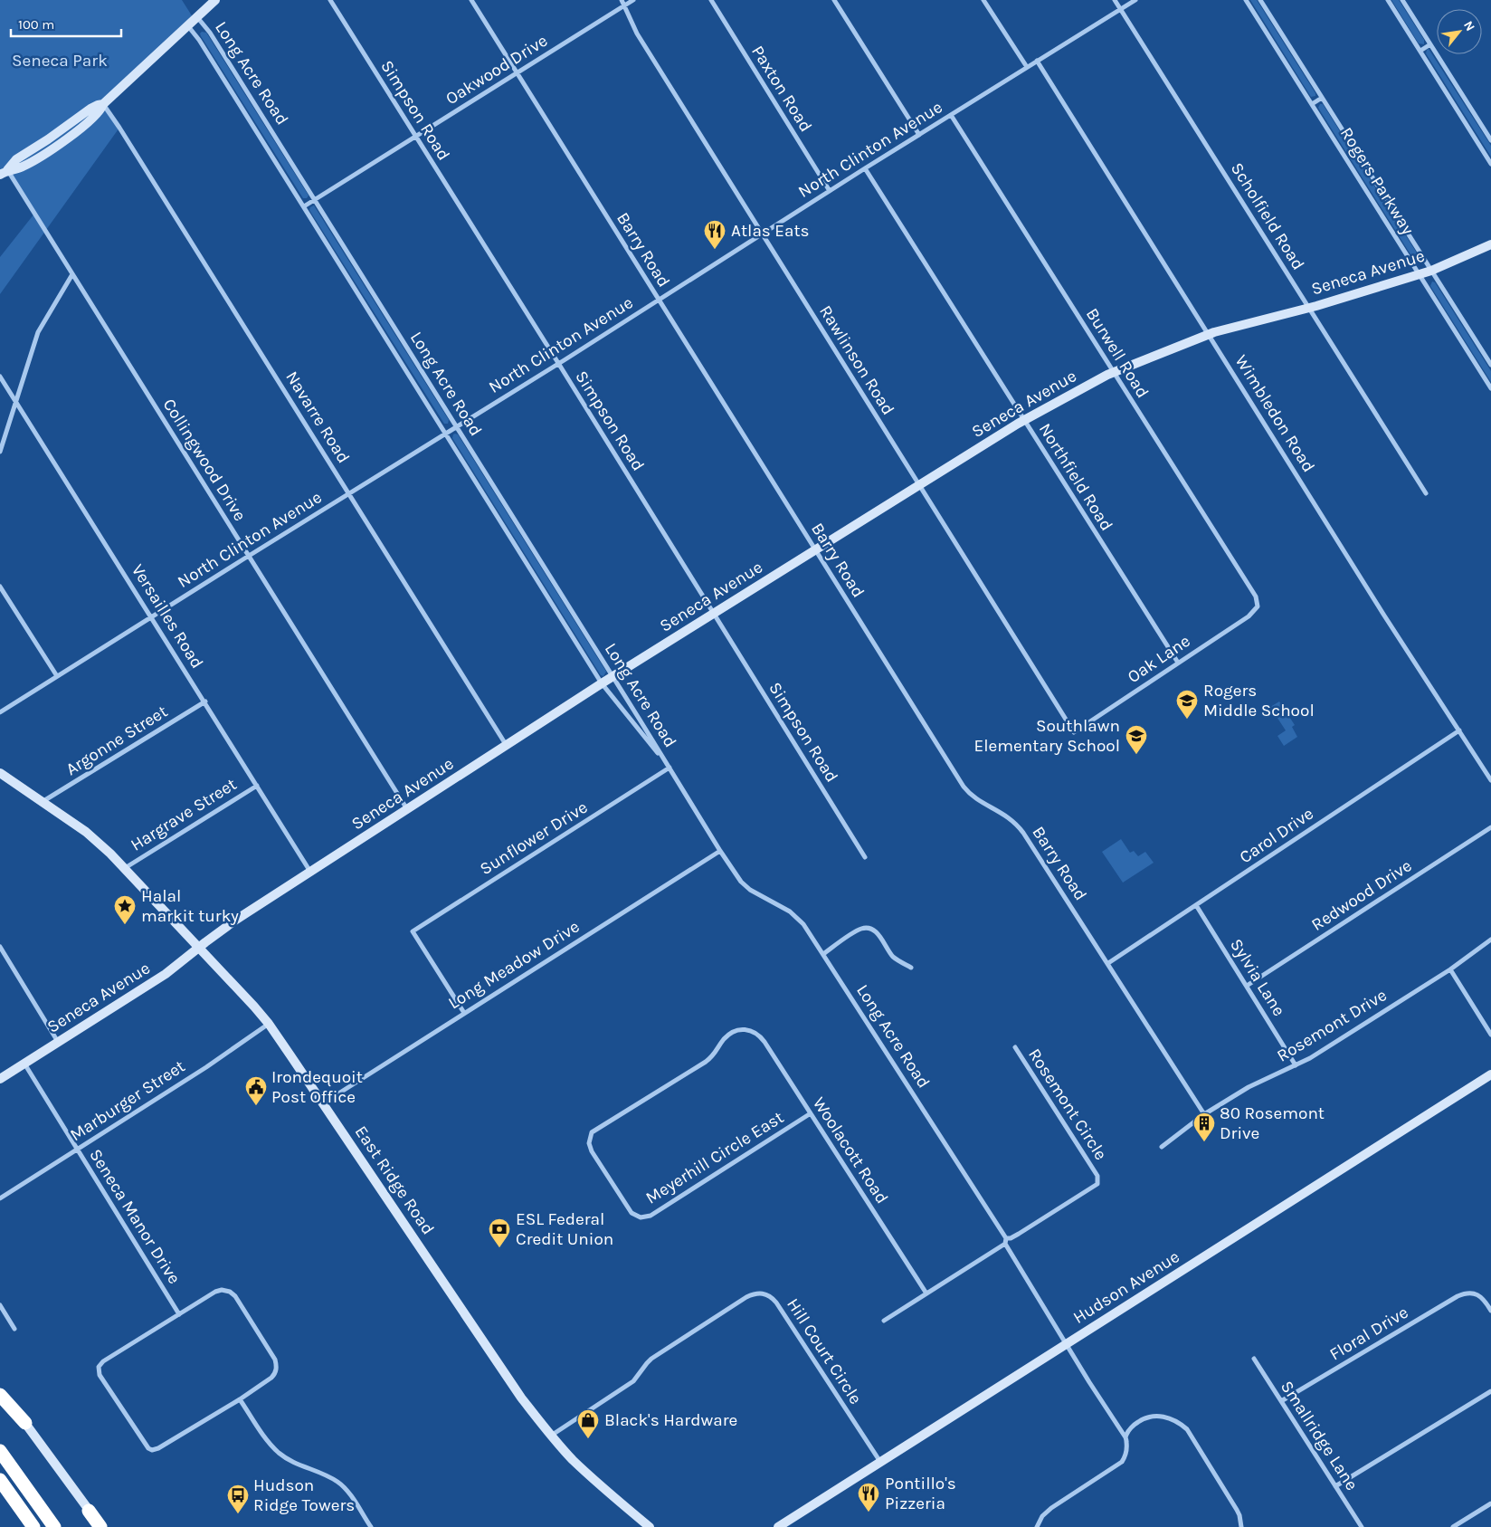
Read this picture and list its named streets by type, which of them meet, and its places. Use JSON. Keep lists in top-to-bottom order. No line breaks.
{"streets":{"main road":["Seneca Avenue","East Ridge Road","Hudson Avenue"],"street":["Oakwood Drive","Long Acre Road","Paxton Road","Simpson Road","North Clinton Avenue","Rogers Parkway","Scholfield Road","Barry Road","Burwell Road","Rawlinson Road","Wimbledon Road","Navarre Road","Collingwood Drive","Northfield Road","Versailles Road","Oak Lane","Argonne Street","Hargrave Street","Carol Drive","Sunflower Drive","Redwood Drive","Long Meadow Drive","Sylvia Lane","Rosemont Drive","Marburger Street","Rosemont Circle","Woolacott Road","Meyerhill Circle East","Seneca Manor Drive","Floral Drive","Hill Court Circle","Smallridge Lane"]},"crossings":[["Oakwood Drive","Long Acre Road"],["Oakwood Drive","Simpson Road"],["Oakwood Drive","Barry Road"],["Oakwood Drive","Rawlinson Road"],["Long Acre Road","North Clinton Avenue"],["Long Acre Road","Seneca Avenue"],["Long Acre Road","Sunflower Drive"],["Long Acre Road","Long Meadow Drive"],["Long Acre Road","Rosemont Circle"],["Paxton Road","North Clinton Avenue"],["Simpson Road","North Clinton Avenue"],["Simpson Road","Seneca Avenue"],["North Clinton Avenue","Scholfield Road"],["North Clinton Avenue","Barry Road"],["North Clinton Avenue","Burwell Road"],["North Clinton Avenue","Rawlinson Road"],["North Clinton Avenue","Wimbledon Road"],["North Clinton Avenue","Navarre Road"],["North Clinton Avenue","Collingwood Drive"],["North Clinton Avenue","Northfield Road"],["North Clinton Avenue","Versailles Road"],["Rogers Parkway","Seneca Avenue"],["Scholfield Road","Seneca Avenue"],["Barry Road","Seneca Avenue"],["Barry Road","Carol Drive"],["Barry Road","Rosemont Drive"],["Seneca Avenue","Burwell Road"],["Seneca Avenue","Rawlinson Road"],["Seneca Avenue","Wimbledon Road"],["Seneca Avenue","Navarre Road"],["Seneca Avenue","Collingwood Drive"],["Seneca Avenue","Northfield Road"],["Seneca Avenue","Versailles Road"],["Seneca Avenue","East Ridge Road"],["Seneca Avenue","Seneca Manor Drive"],["Burwell Road","Oak Lane"],["Rawlinson Road","Oak Lane"],["Wimbledon Road","Carol Drive"],["Northfield Road","Oak Lane"],["Versailles Road","Argonne Street"],["Versailles Road","Hargrave Street"],["Argonne Street","East Ridge Road"],["Hargrave Street","East Ridge Road"],["Carol Drive","Sylvia Lane"],["Sunflower Drive","Long Meadow Drive"],["Redwood Drive","Sylvia Lane"],["Long Meadow Drive","East Ridge Road"],["Sylvia Lane","Rosemont Drive"],["Marburger Street","East Ridge Road"],["Marburger Street","Seneca Manor Drive"],["Woolacott Road","Meyerhill Circle East"],["East Ridge Road","Hill Court Circle"],["Hudson Avenue","Hill Court Circle"],["Floral Drive","Smallridge Lane"]],"parks":["Seneca Park"],"places":{"restaurant":["Atlas Eats","Pontillo's Pizzeria"],"school or university":["Rogers Middle School","Southlawn Elementary School"],"place":["Halal markit turky"],"public building":["Irondequoit Post Office"],"building":["80 Rosemont Drive"],"bank":["ESL Federal Credit Union"],"shop":["Black's Hardware"],"bus stop":["Hudson Ridge Towers"]},"scale_bar":"100 m","north":"top right"}
